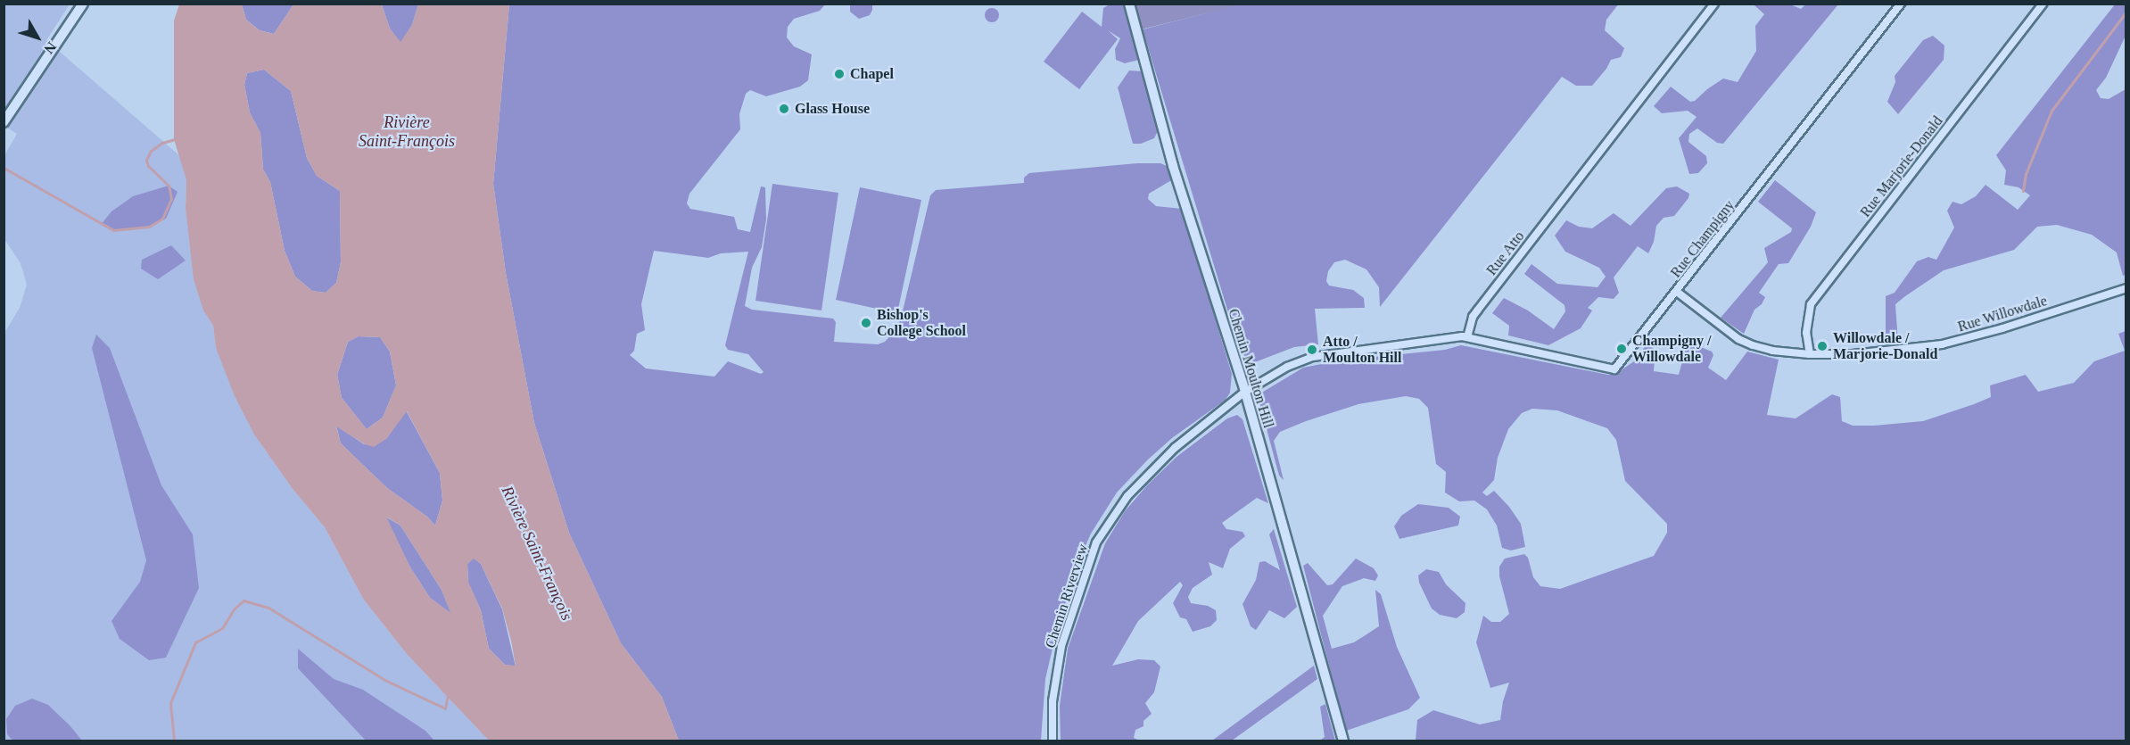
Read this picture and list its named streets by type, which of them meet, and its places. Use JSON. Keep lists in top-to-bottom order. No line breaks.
{"streets":{"street":["Rue Marjorie-Donald","Rue Champigny","Rue Atto","Rue Willowdale","Chemin Moulton Hill","Chemin Riverview"]},"crossings":[["Rue Marjorie-Donald","Rue Willowdale"],["Rue Champigny","Rue Atto"],["Rue Champigny","Rue Willowdale"],["Chemin Moulton Hill","Chemin Riverview"]],"water":["Rivière Saint-François"],"places":["Chapel","Glass House","Bishop's College School","Willowdale / Marjorie-Donald","Champigny / Willowdale","Atto / Moulton Hill"],"north":"bottom right"}
